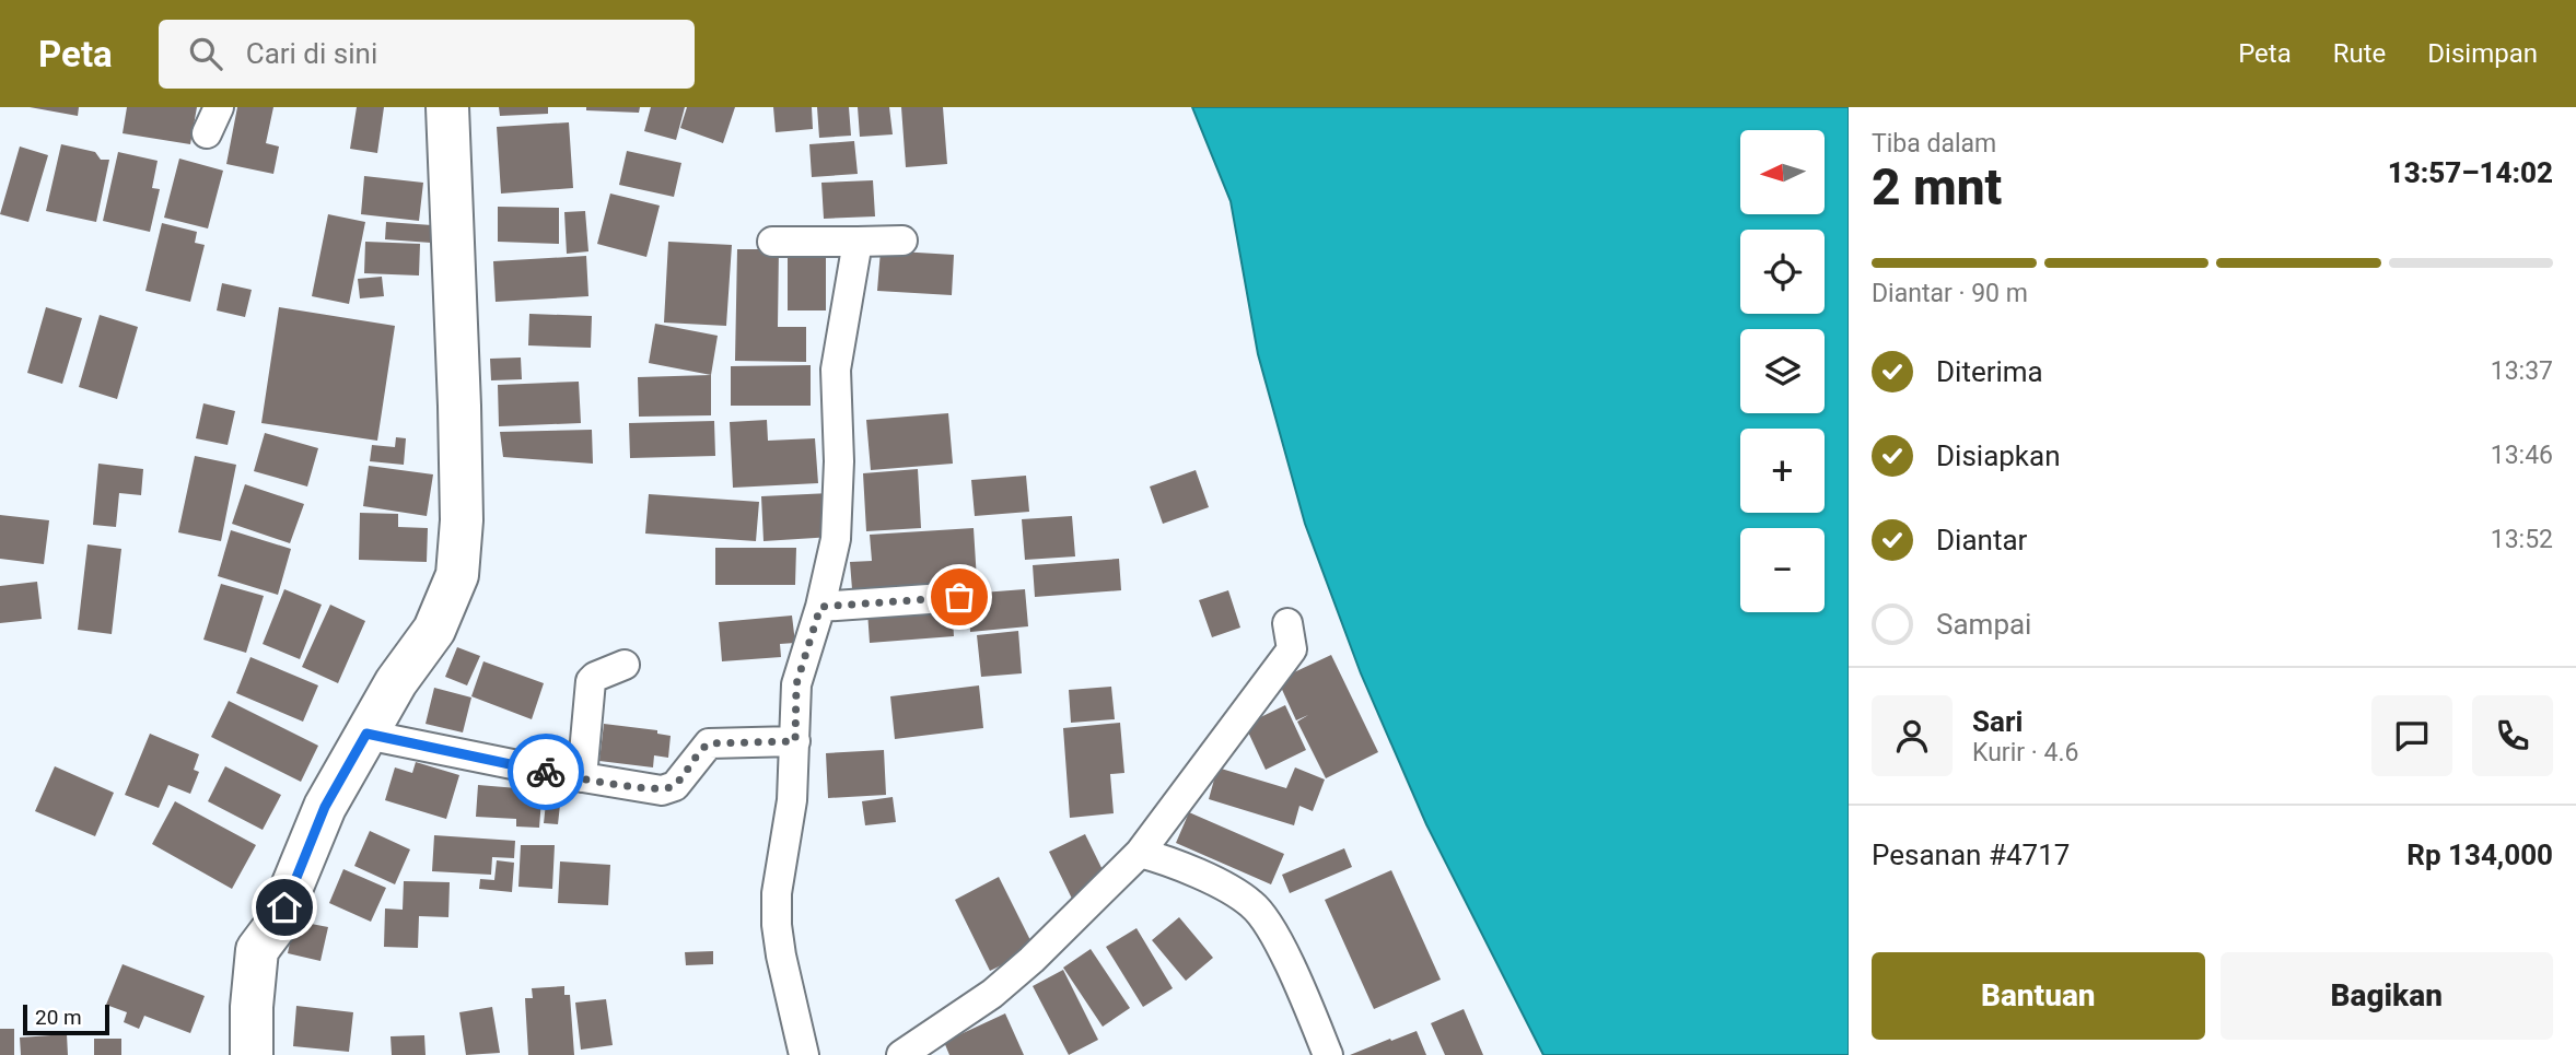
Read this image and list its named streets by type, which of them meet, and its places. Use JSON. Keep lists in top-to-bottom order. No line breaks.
{"scale_bar":"20 m","north":"left","page":{"header":"Peta","search":"Cari di sini","nav":["Peta","Rute","Disimpan"],"heading":["2 mnt","Tiba dalam","13:57–14:02"],"panel":["Sari","Kurir · 4.6","Pesanan #4717","Rp 134,000"],"map_buttons":["+","−"],"bar":"Diantar · 90 m","list":[["Diterima","13:37"],["Disiapkan","13:46"],["Diantar","13:52"],"Sampai"],"buttons":["Bantuan","Bagikan"],"scale":"20 m"}}
